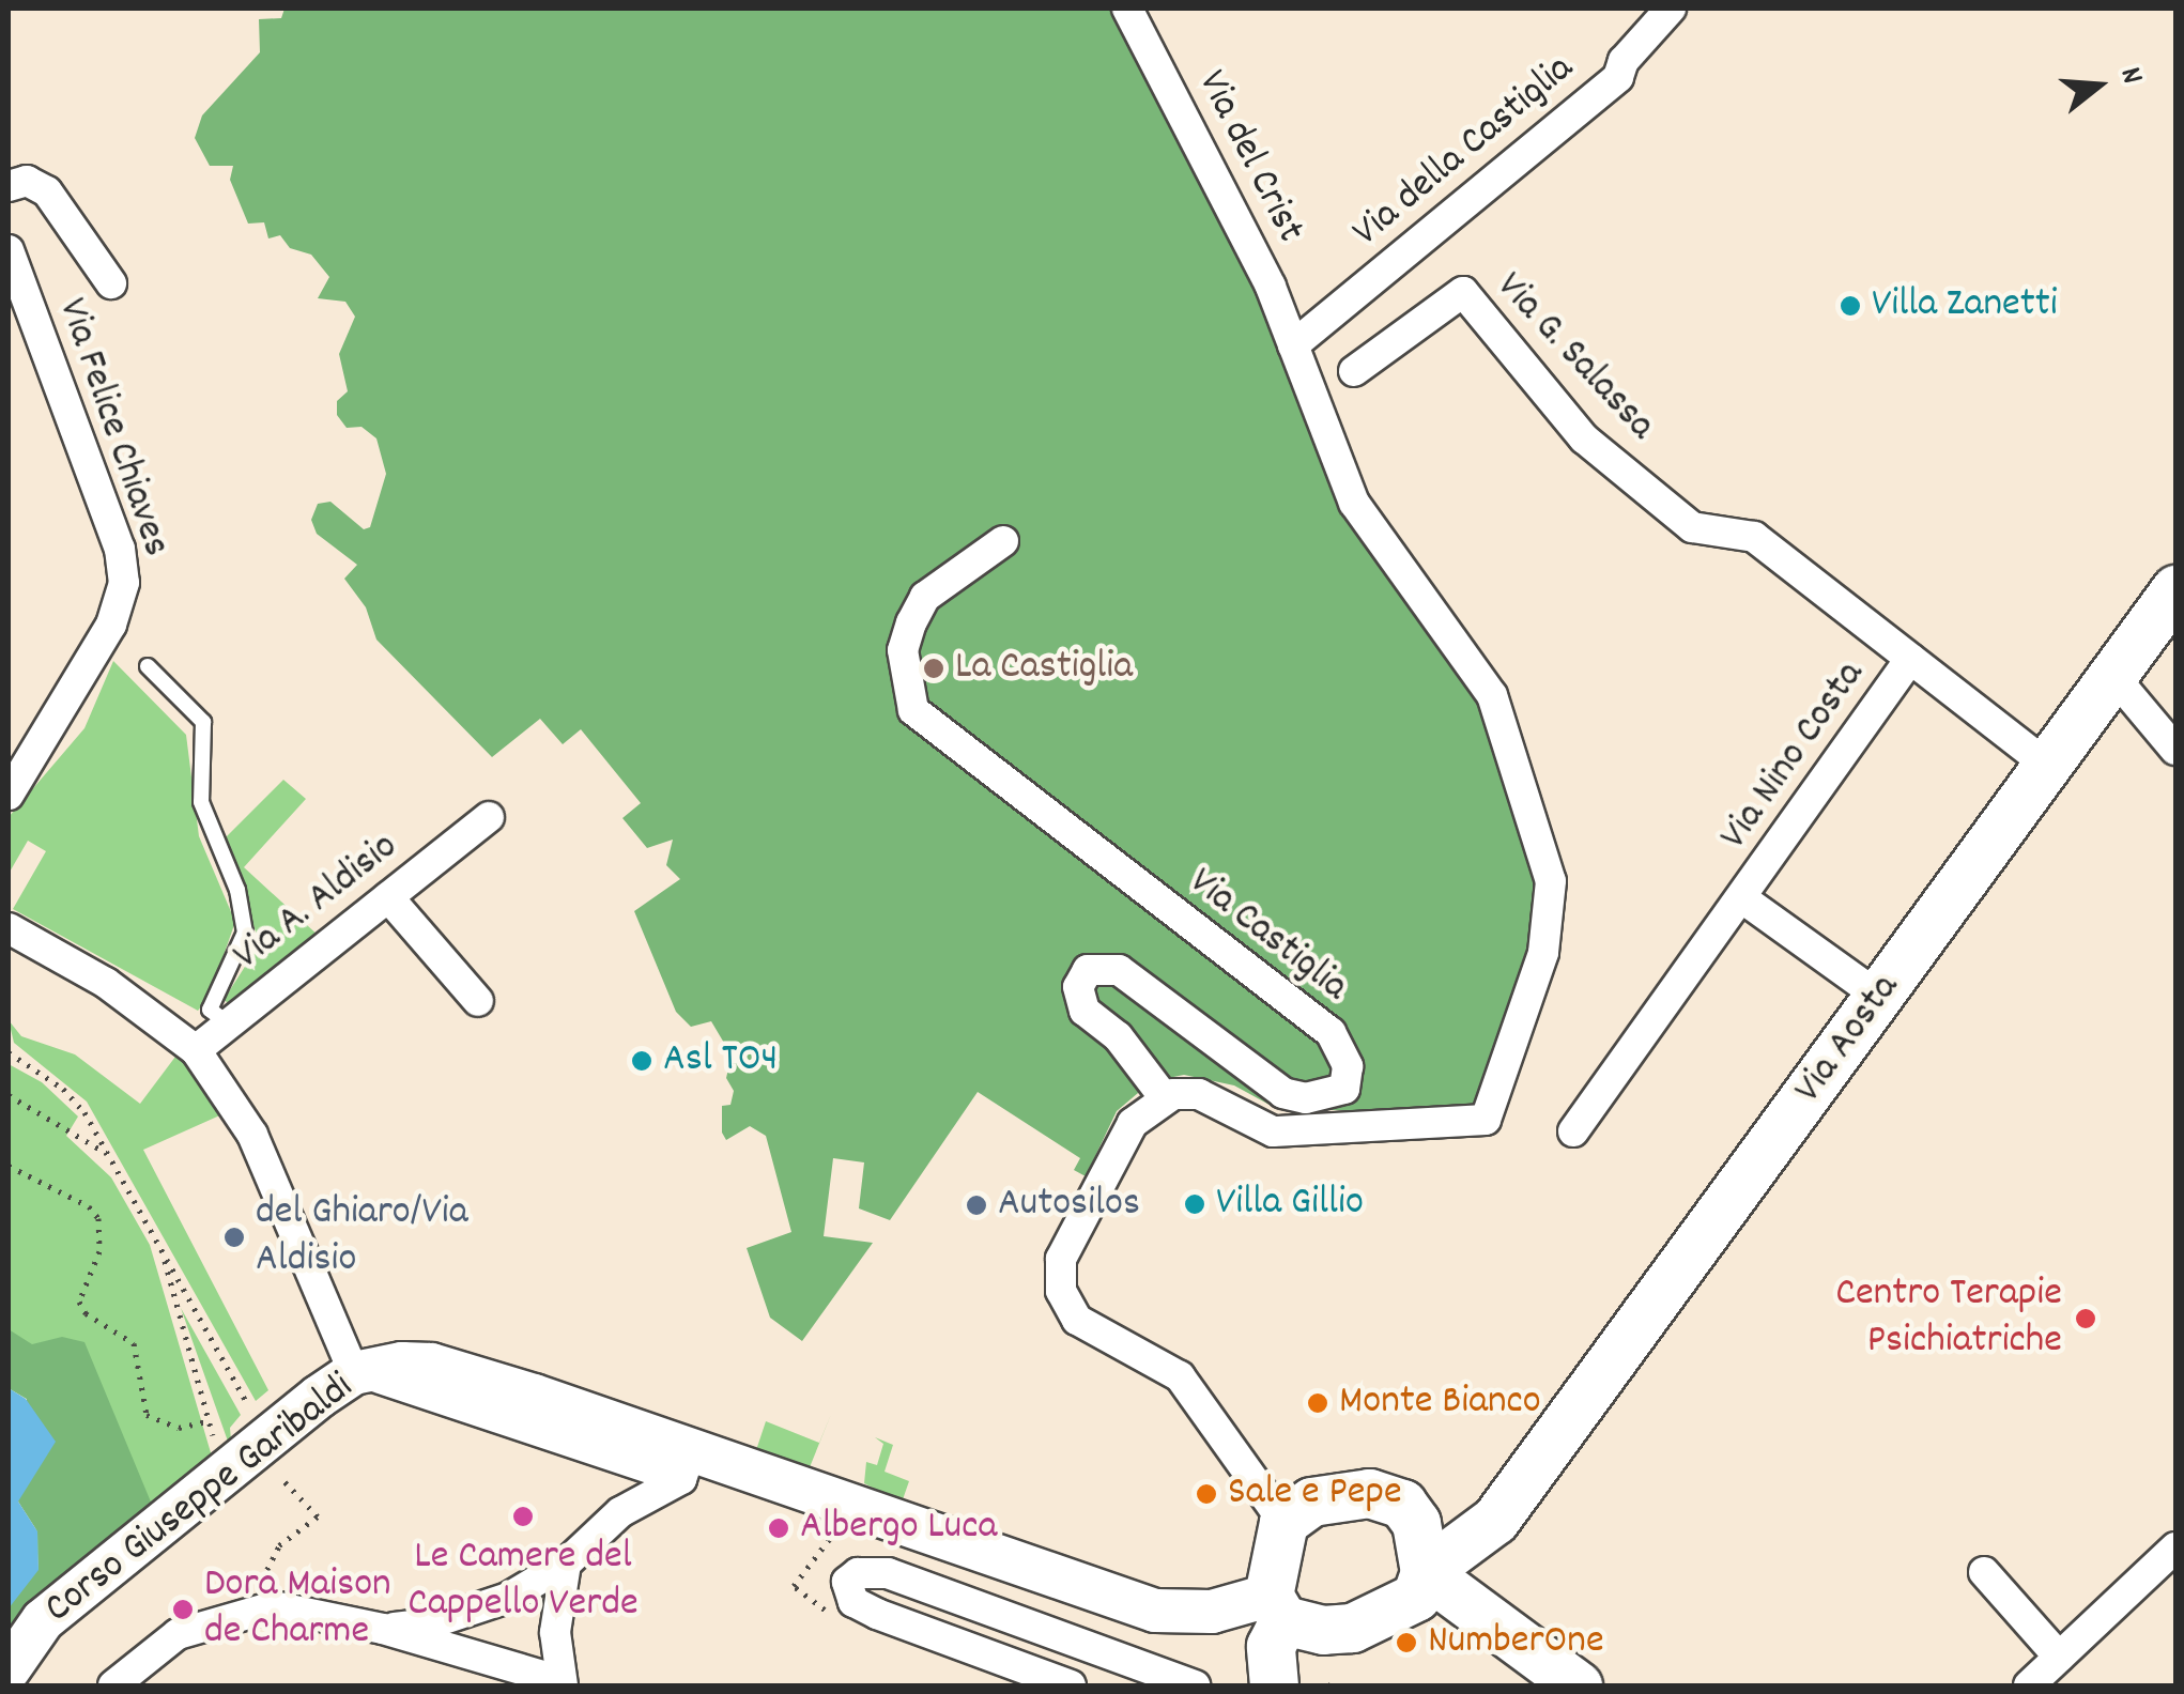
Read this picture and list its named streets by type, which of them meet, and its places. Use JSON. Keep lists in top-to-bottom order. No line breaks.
{"streets":{"main road":["Via Aosta","Corso Giuseppe Garibaldi"],"street":["Via della Castiglia","Via del Crist","Via G. Salassa","Via Felice Chiaves","Via Nino Costa","Via A. Aldisio","Via Castiglia"]},"crossings":[["Via della Castiglia","Via del Crist"],["Via G. Salassa","Via Nino Costa"],["Via G. Salassa","Via Aosta"],["Via Nino Costa","Via Aosta"],["Via Aosta","Corso Giuseppe Garibaldi"]],"places":["Villa Zanetti","La Castiglia","Asl TO4","Villa Gillio","Autosilos","del Ghiaro/Via Aldisio","Centro Terapie Psichiatriche","Monte Bianco","Sale e Pepe","Le Camere del Cappello Verde","Albergo Luca","Dora Maison de Charme","NumberOne"],"north":"right"}
